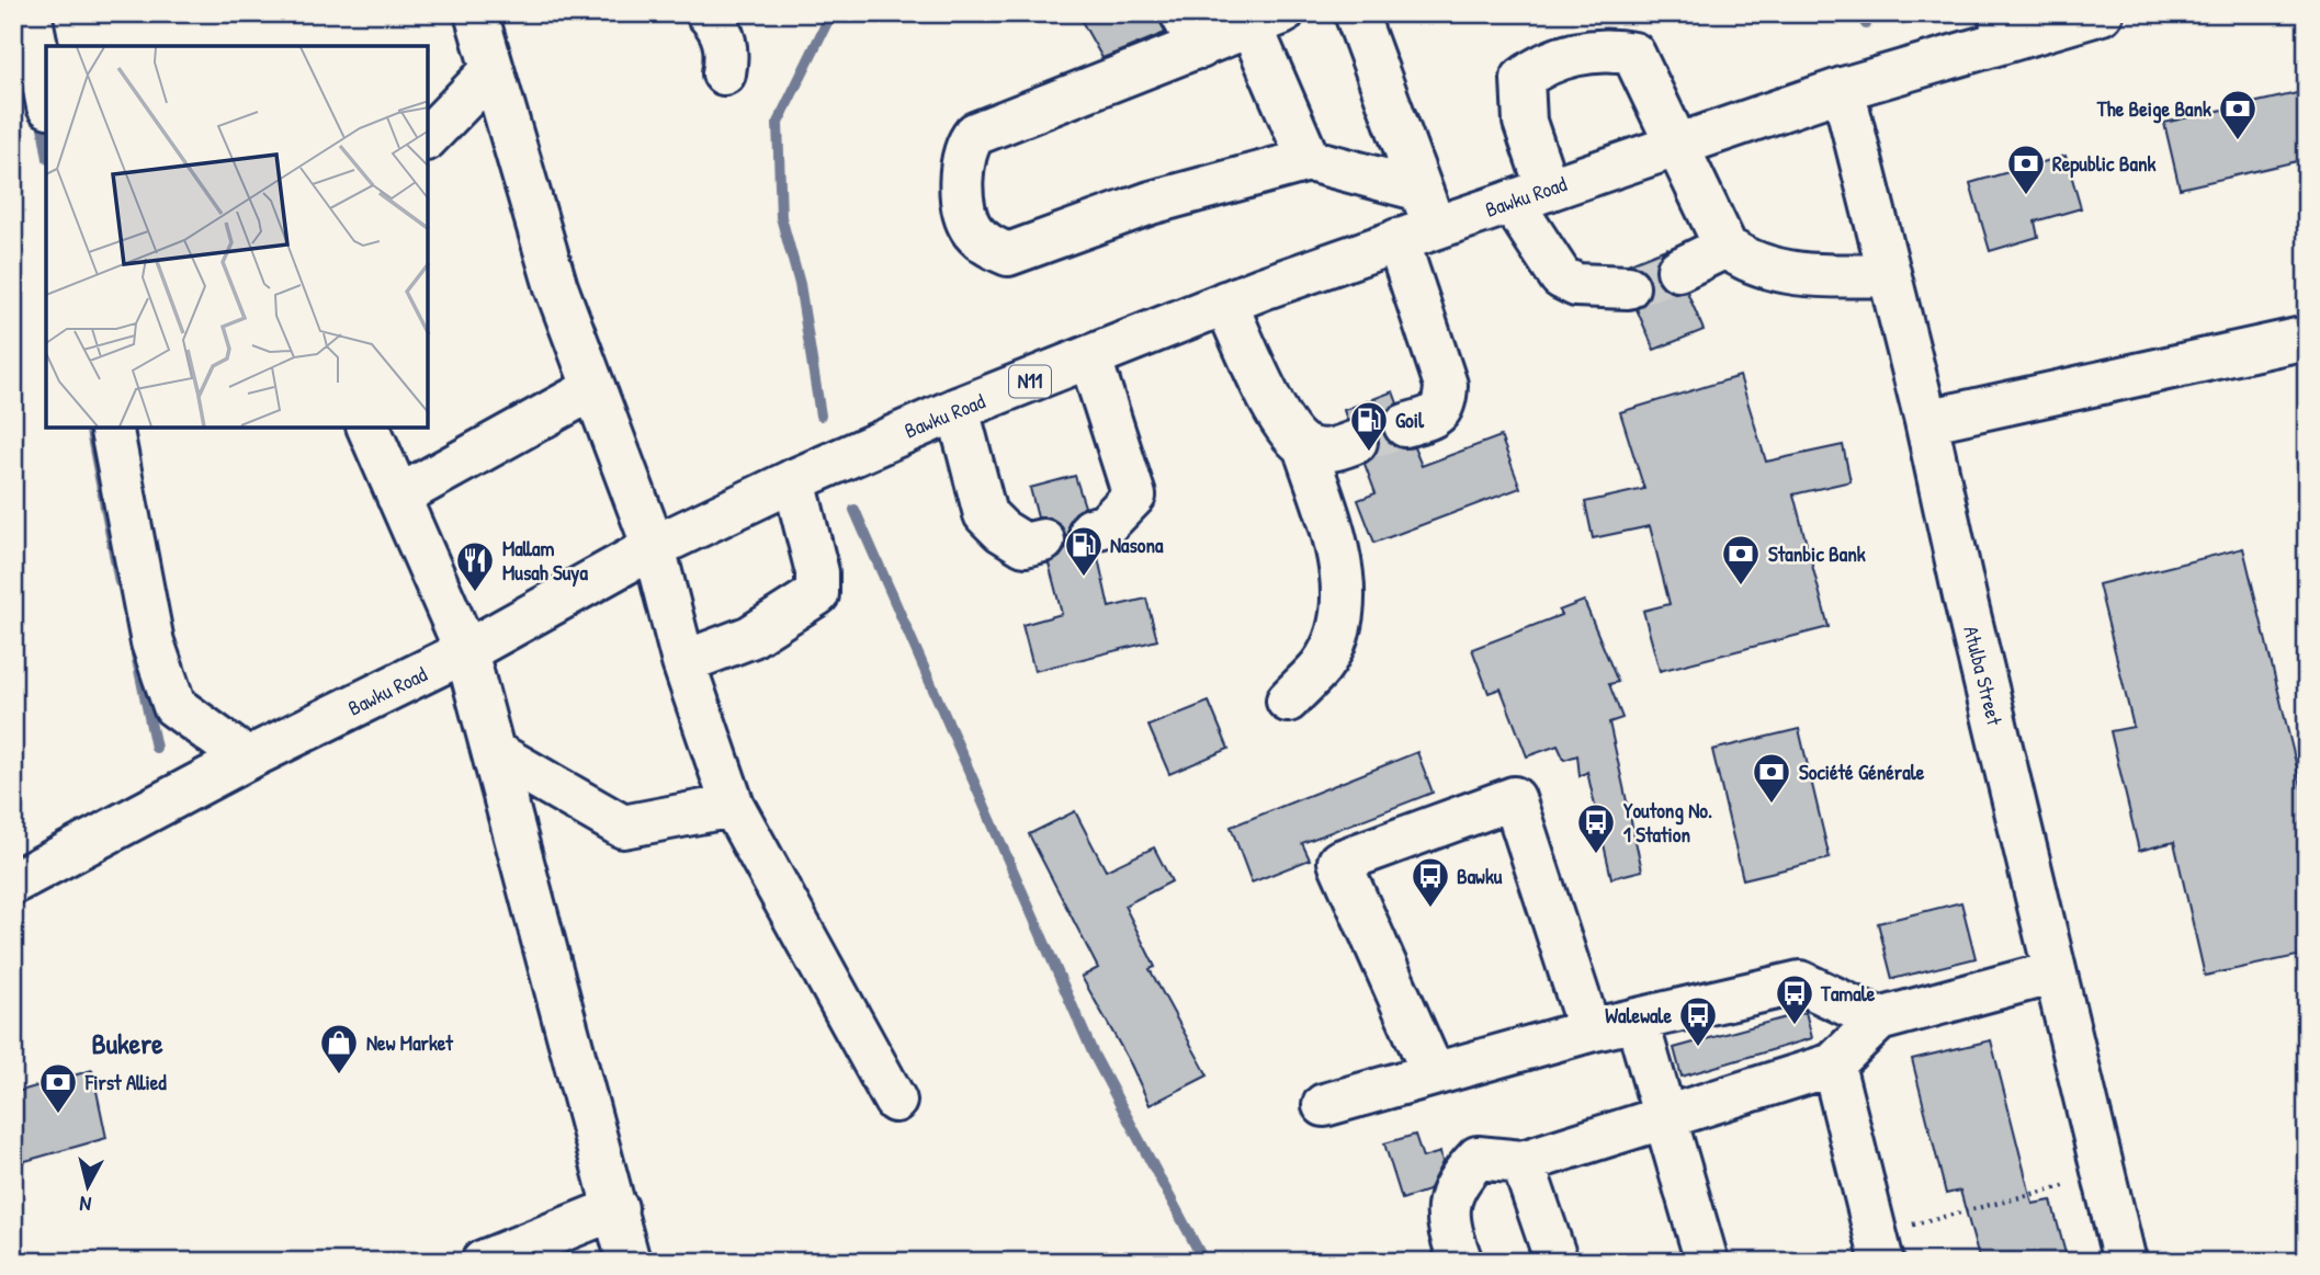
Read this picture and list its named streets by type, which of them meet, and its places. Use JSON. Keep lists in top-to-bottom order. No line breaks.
{"streets":{"main road":["Bawku Road","N11","Atulba Street"]},"crossings":[["Bawku Road","Atulba Street"]],"districts":["Bukere"],"places":{"bank":["The Beige Bank","Republic Bank","Stanbic Bank","Société Générale","First Allied"],"fuel station":["Goil","Nasona"],"restaurant":["Mallam Musah Suya"],"bus stop":["Youtong No. 1 Station","Bawku","Tamale","Walewale"],"shop":["New Market"]},"north":"bottom"}
